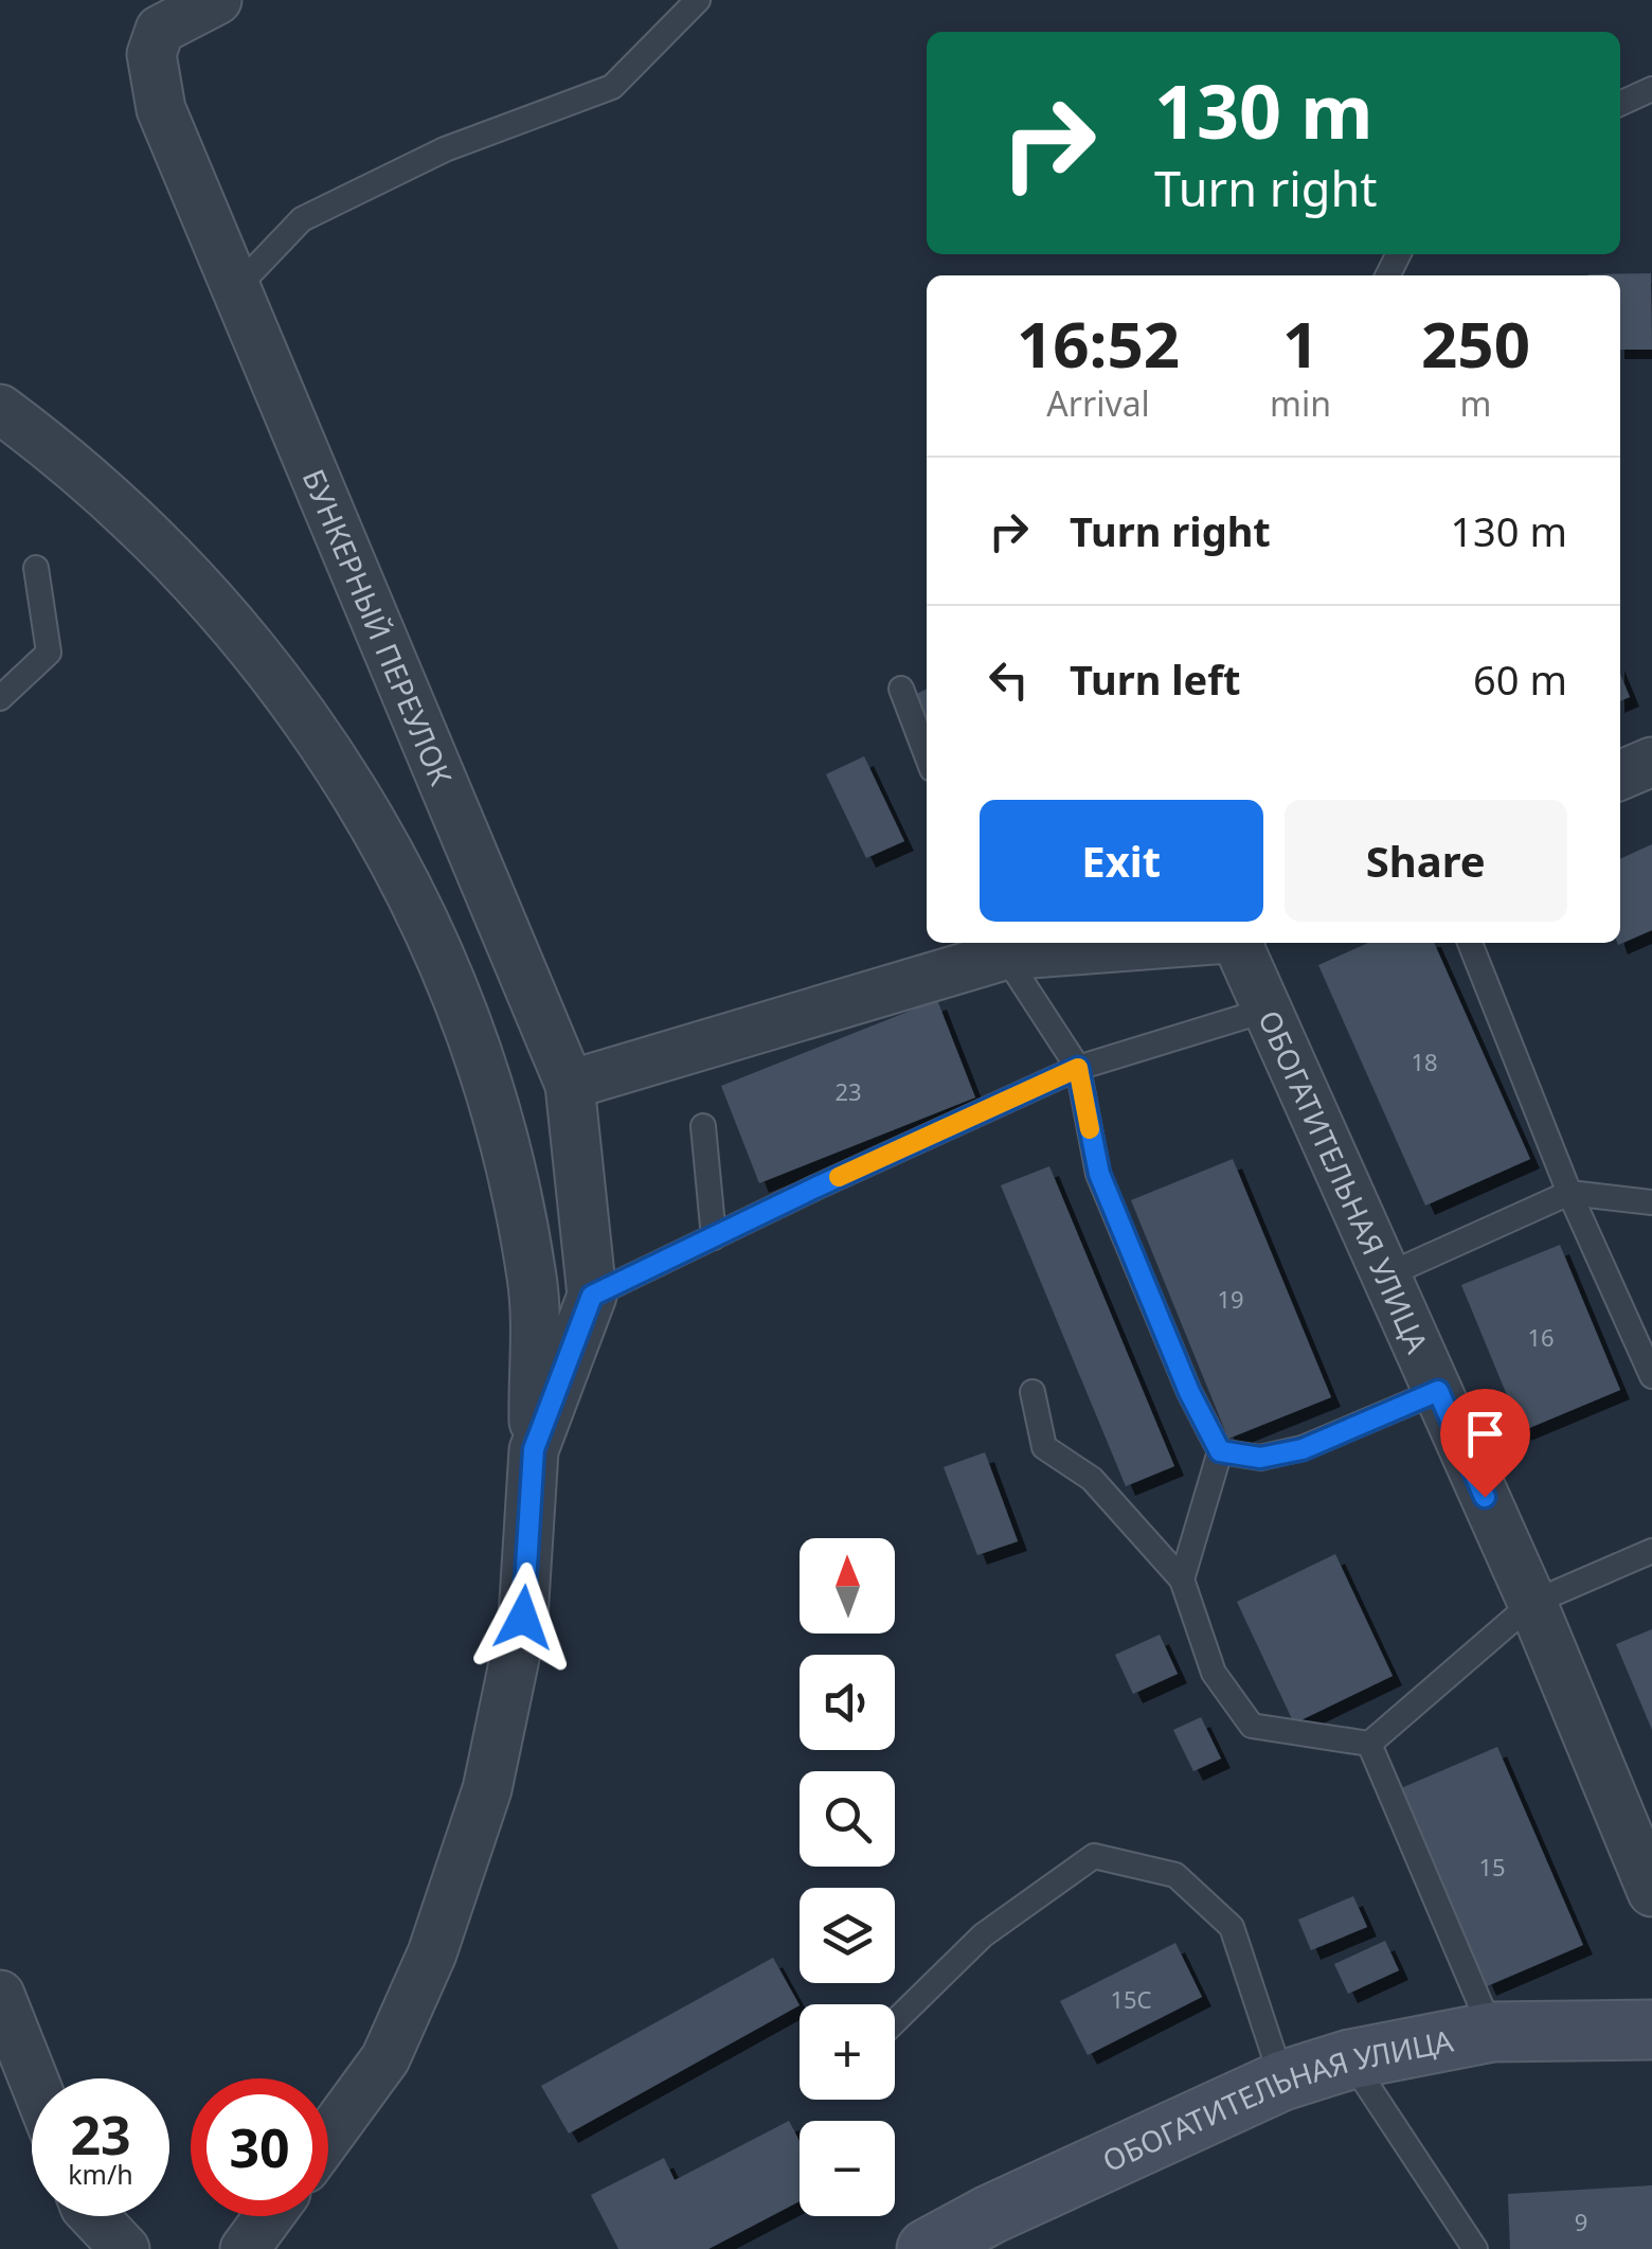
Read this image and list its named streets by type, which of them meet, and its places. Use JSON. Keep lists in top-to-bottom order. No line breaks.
{"streets":{"street":["БУНКЕРНЫЙ ПЕРЕУЛОК","ОБОГАТИТЕЛЬНАЯ УЛИЦА"]},"house_numbers":["18","23","19","16","15","15С","9"],"north":"top","page":{"turn":["130 m","Turn right"],"eta":["16:52","Arrival","1","min","250","m"],"list":[{"name":"Turn right","value":"130 m"},{"name":"Turn left","value":"60 m"}],"buttons":["Exit","Share"],"map_buttons":["+","−"],"speed":"23 km/h","limit":"30"}}
